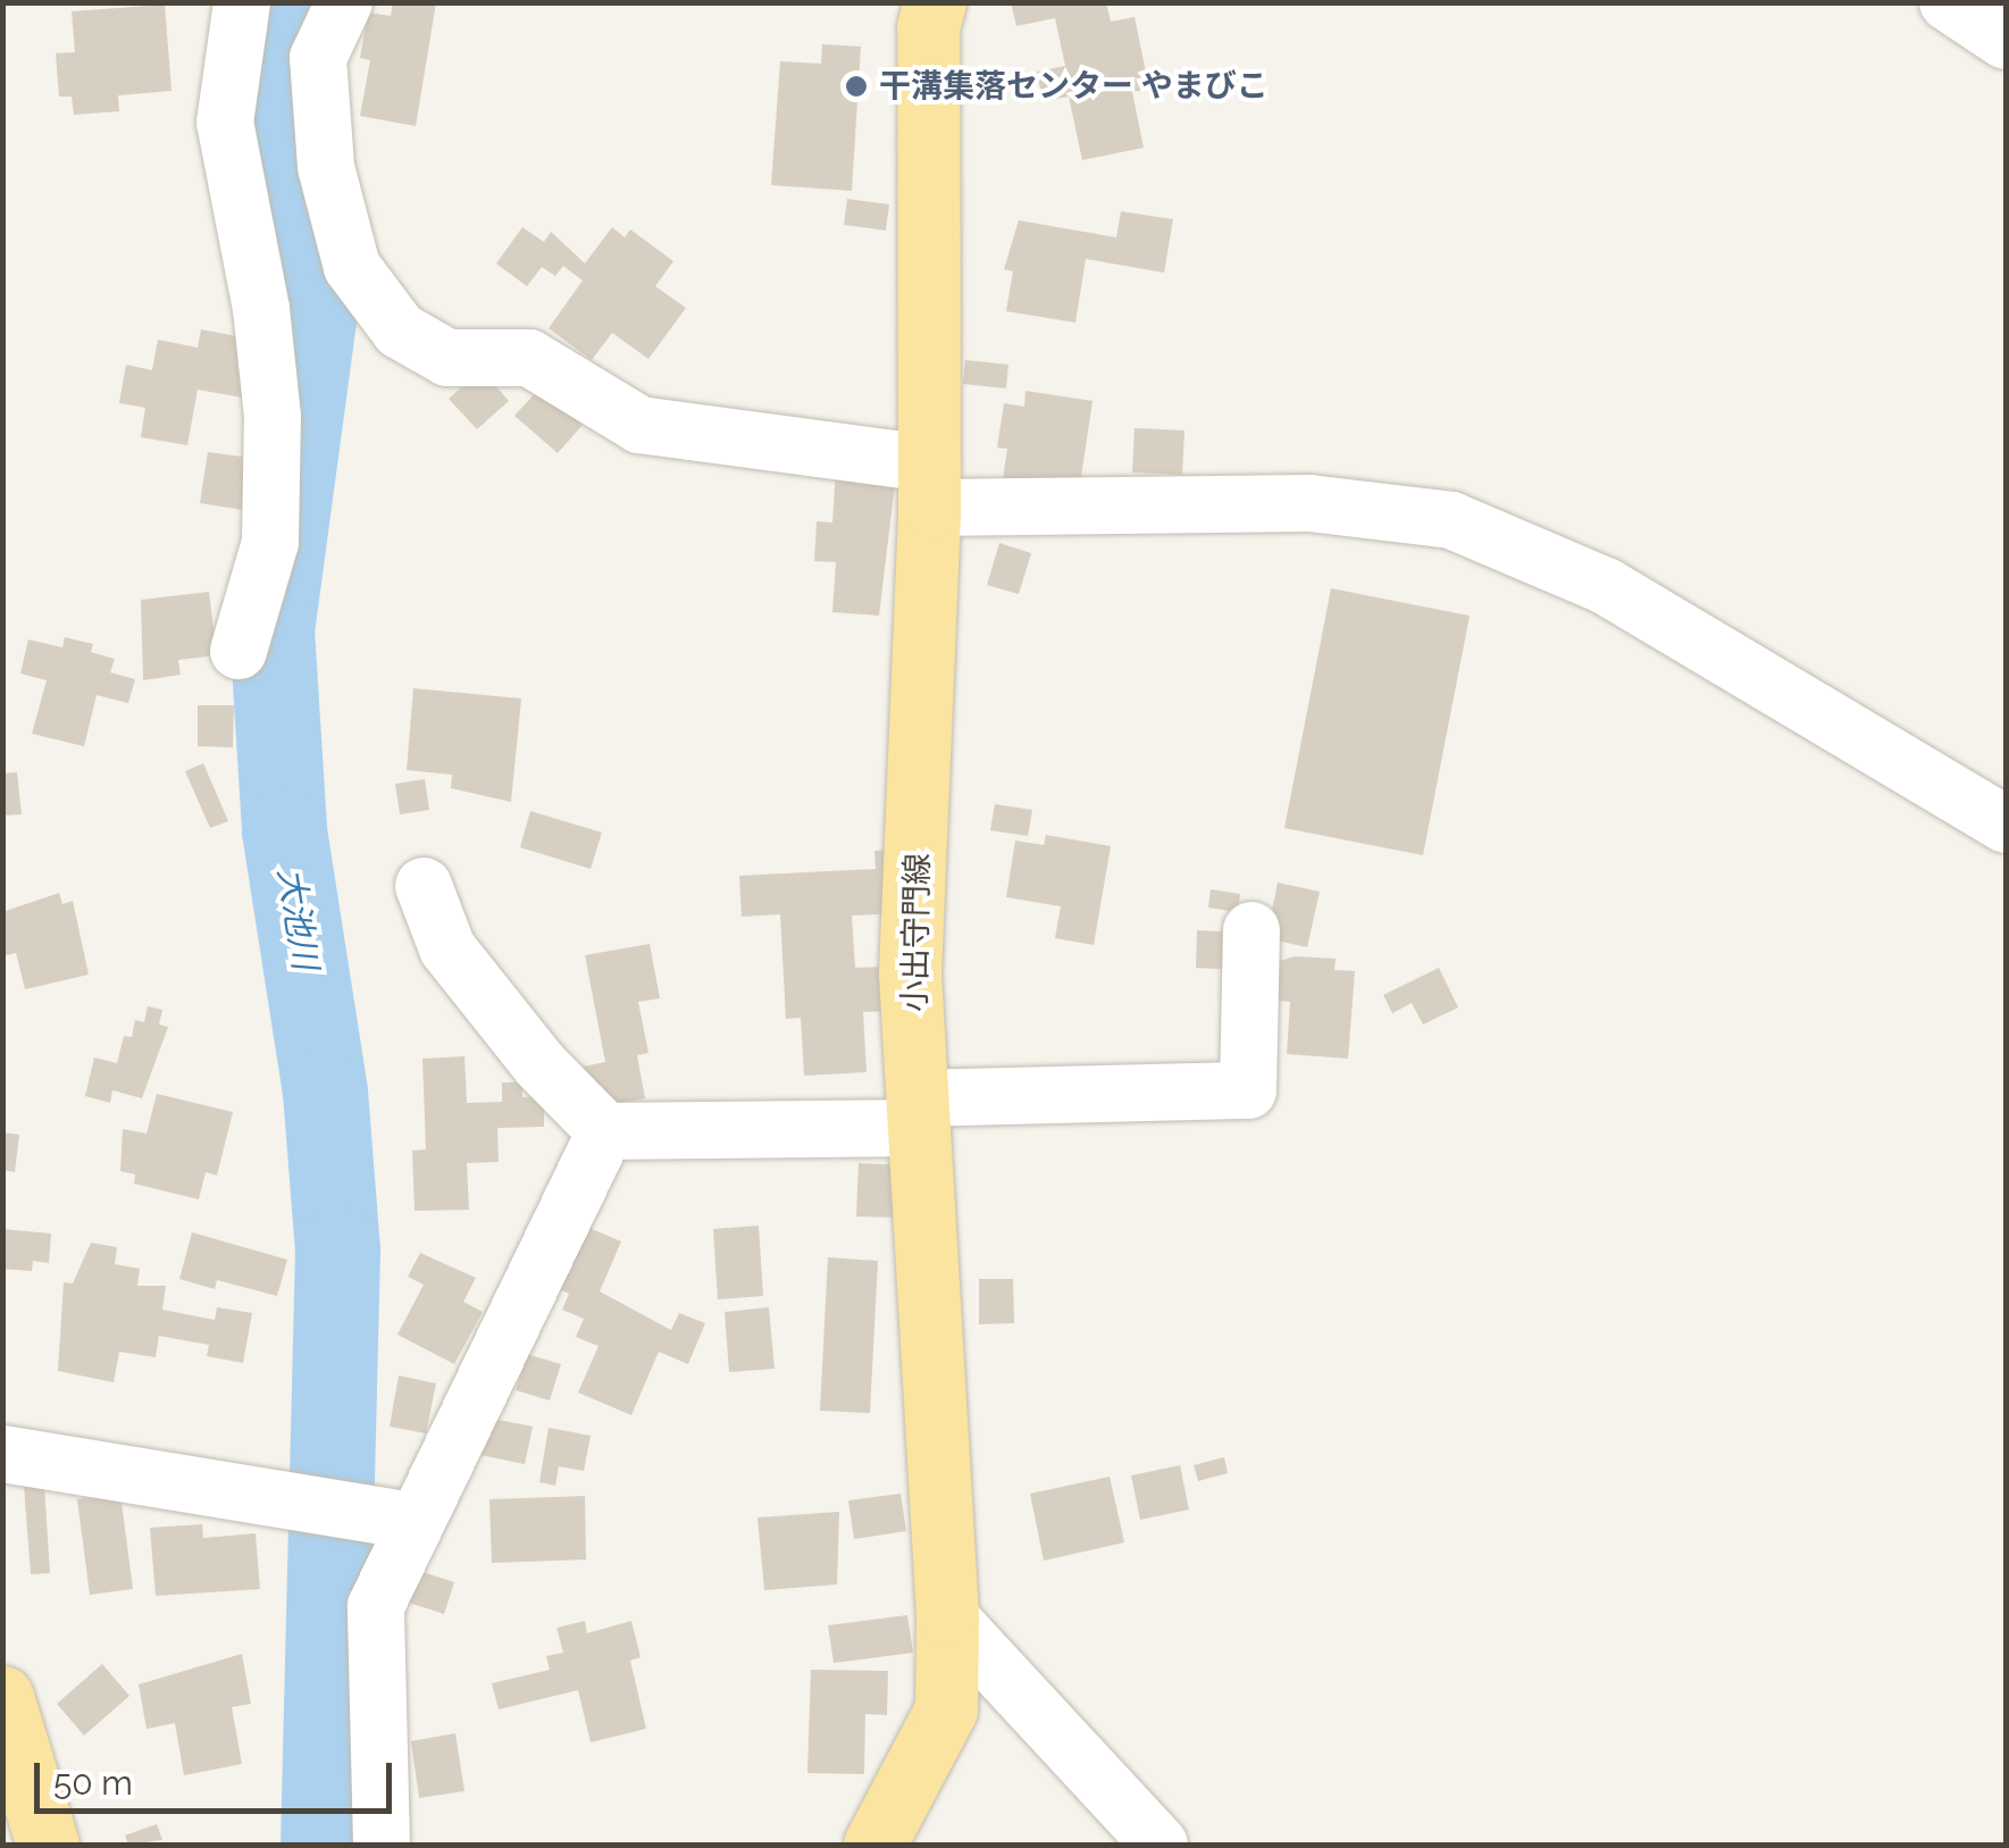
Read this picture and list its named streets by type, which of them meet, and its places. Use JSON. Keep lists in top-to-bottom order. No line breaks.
{"streets":{"main road":["小出守門線"]},"water":["大池川"],"places":["干溝集落センター やまびこ"],"scale_bar":"50 m"}
